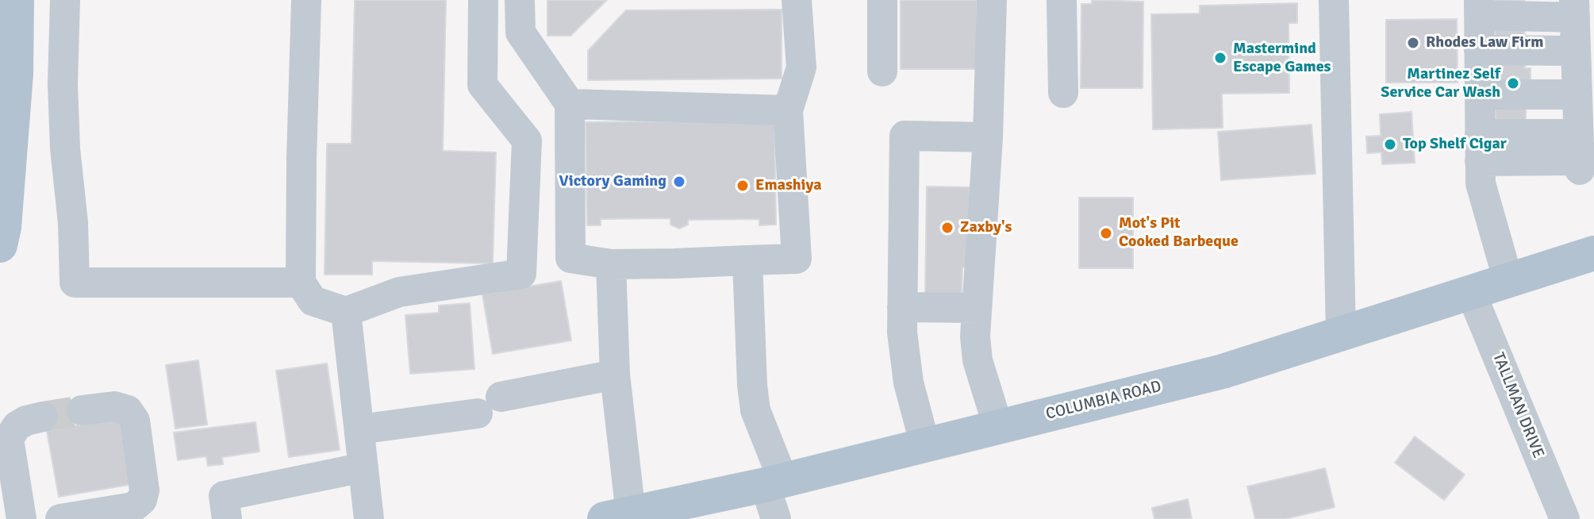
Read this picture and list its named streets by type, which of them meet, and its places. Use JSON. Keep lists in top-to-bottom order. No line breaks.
{"streets":{"main road":["COLUMBIA ROAD"],"street":["TALLMAN DRIVE"]},"crossings":[["COLUMBIA ROAD","TALLMAN DRIVE"]],"places":["Rhodes Law Firm","Mastermind Escape Games","Martinez Self Service Car Wash","Top Shelf Cigar","Victory Gaming","Emashiya","Zaxby's","Mot's Pit Cooked Barbeque"]}
